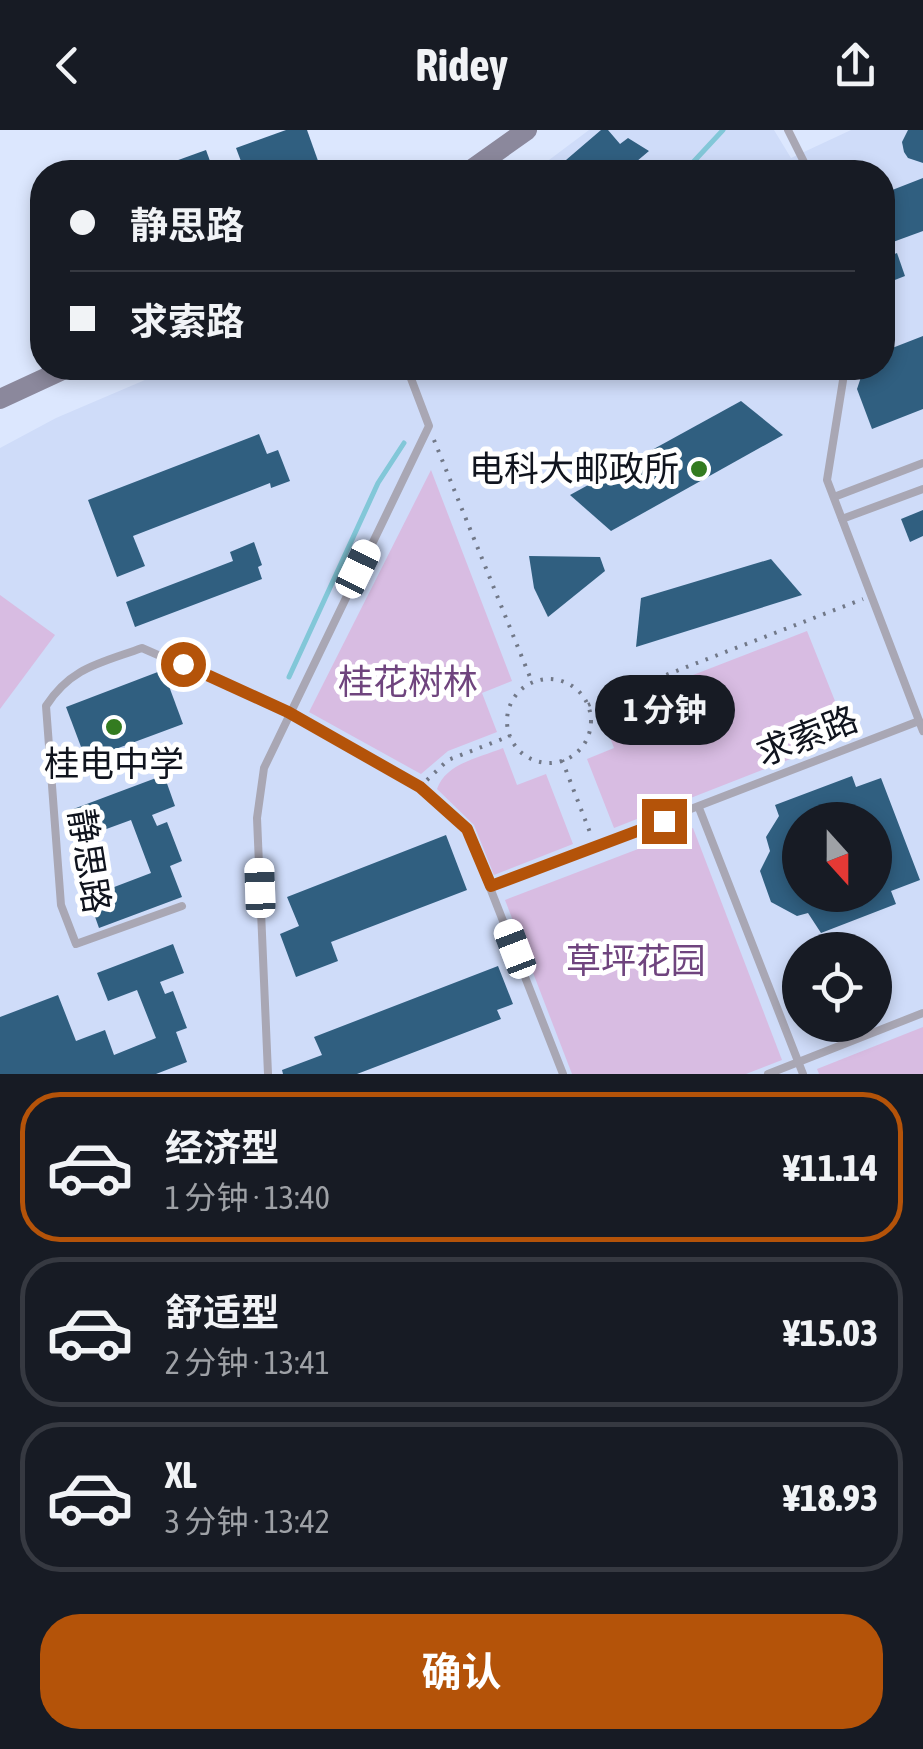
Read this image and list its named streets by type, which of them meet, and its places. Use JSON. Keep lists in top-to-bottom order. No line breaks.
{"streets":{"lane":["求索路","静思路"]},"crossings":[["求索路","静思路"]],"parks":["桂花树林","草坪花园"],"places":["电科大邮政所","桂电中学"],"north":"bottom","page":{"header":"Ridey","banner":["静思路","求索路"],"bubble":"1 分钟","list":[{"name":"经济型","note":"1 分钟 · 13:40","value":"¥11.14"},{"name":"舒适型","note":"2 分钟 · 13:41","value":"¥15.03"},{"name":"XL","note":"3 分钟 · 13:42","value":"¥18.93"}],"buttons":"确认"}}
